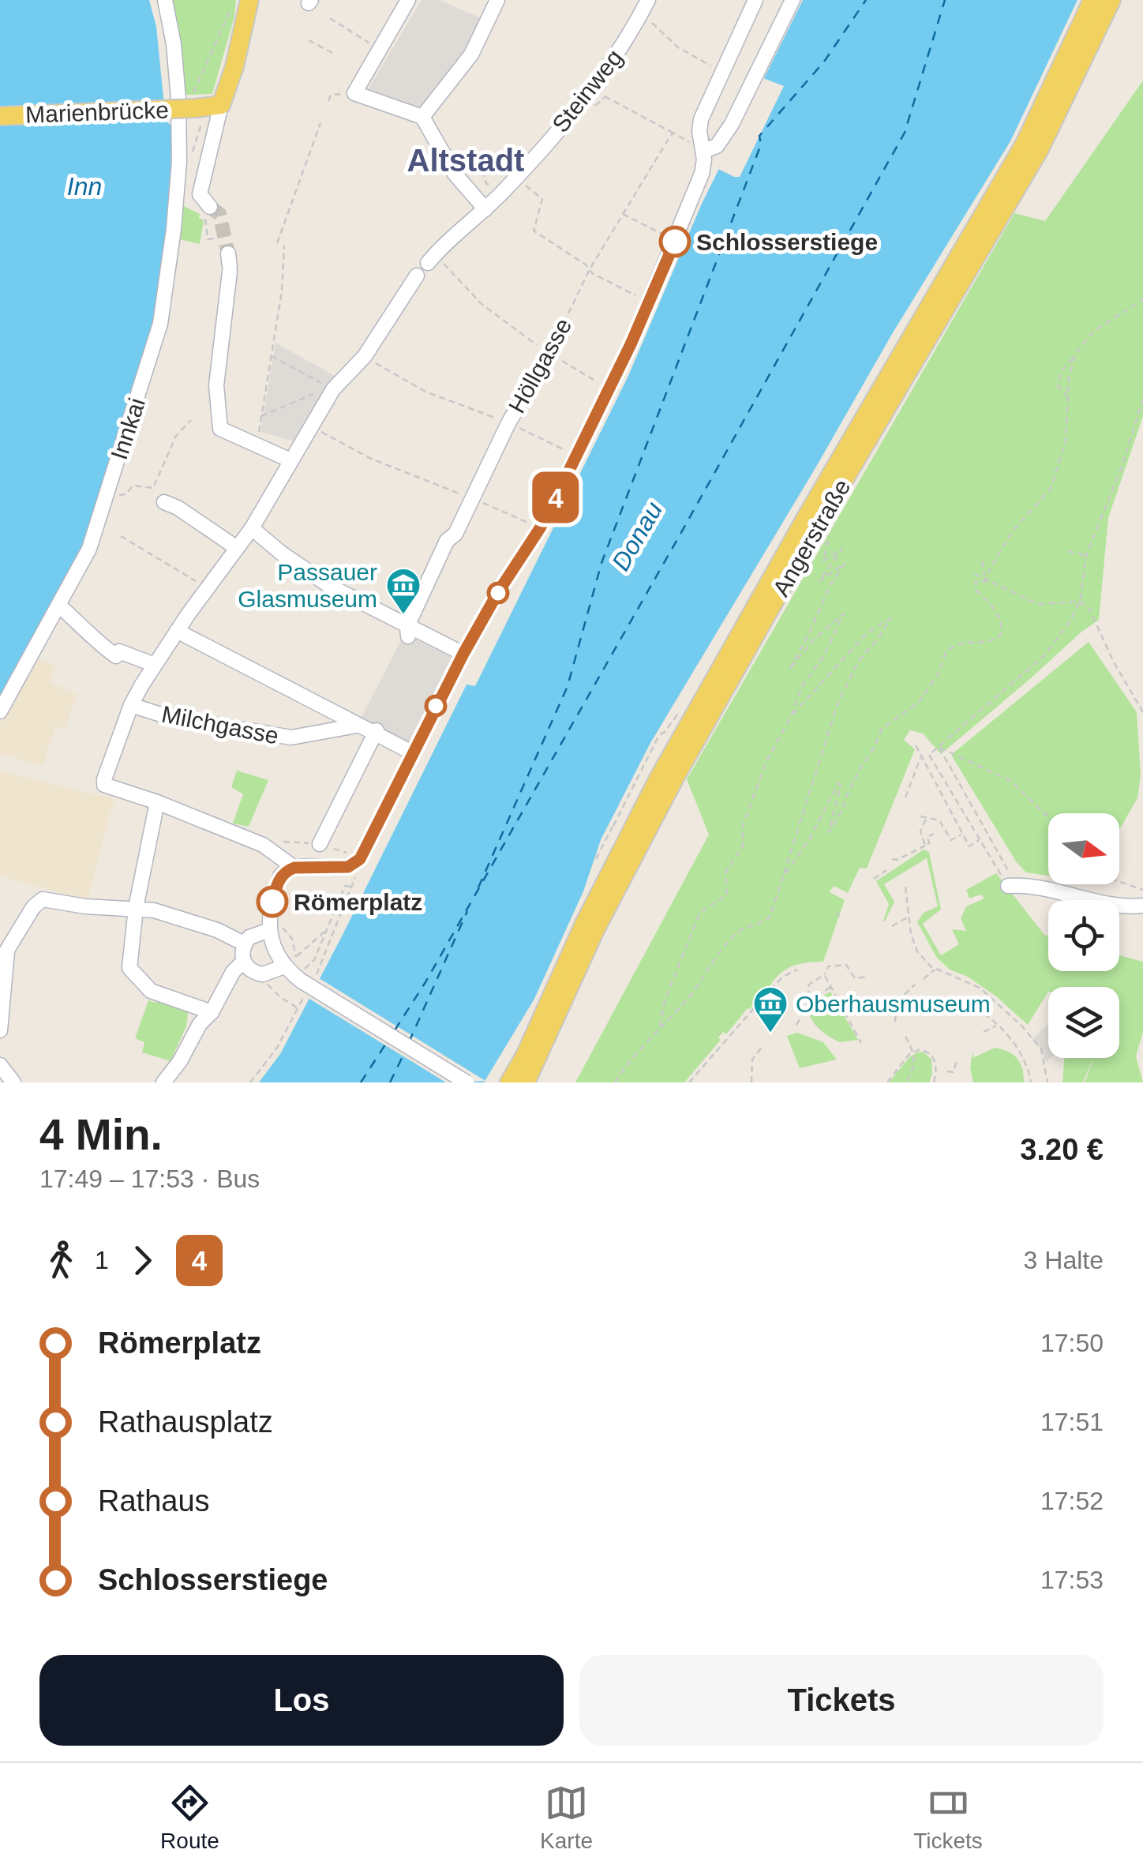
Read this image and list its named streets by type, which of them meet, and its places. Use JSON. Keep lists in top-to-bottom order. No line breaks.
{"streets":{"main road":["Marienbrücke","Angerstraße"],"street":["Steinweg","Höllgasse","Innkai","Milchgasse"]},"districts":["Altstadt"],"water":["Inn","Donau"],"places":{"other":["Schlosserstiege","Römerplatz"],"museum":["Passauer Glasmuseum","Oberhausmuseum"]},"lines":["bus line 4"],"north":"right","page":{"on_map":"4","heading":["4 Min.","17:49 – 17:53 · Bus","3.20 €"],"legs":["1","4","3 Halte"],"list":[{"name":"Römerplatz","value":"17:50"},{"name":"Rathausplatz","value":"17:51"},{"name":"Rathaus","value":"17:52"},{"name":"Schlosserstiege","value":"17:53"}],"buttons":["Los","Tickets"],"tabs":["Route","Karte","Tickets"]}}
